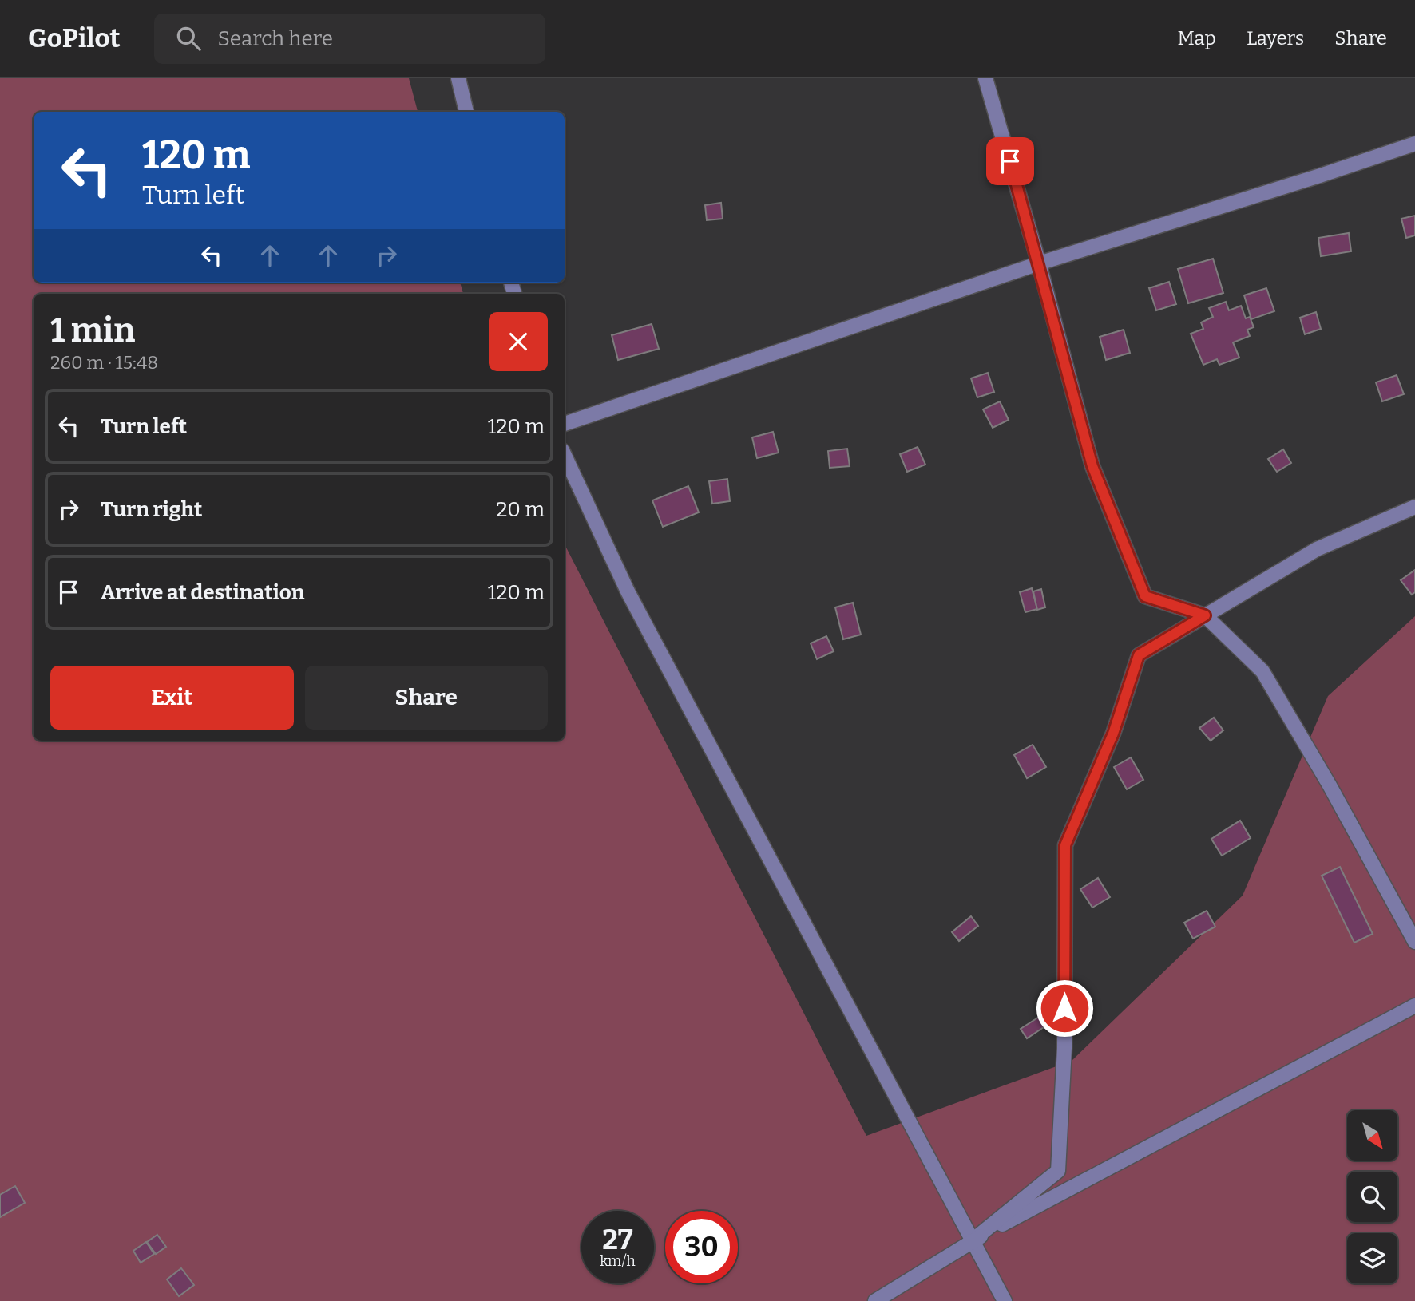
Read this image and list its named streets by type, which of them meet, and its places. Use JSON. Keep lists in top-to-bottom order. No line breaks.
{"north":"bottom right","page":{"header":"GoPilot","search":"Search here","nav":["Map","Layers","Share"],"turn":["120 m","Turn left"],"heading":["1 min","260 m · 15:48"],"list":[{"name":"Turn left","value":"120 m"},{"name":"Turn right","value":"20 m"},{"name":"Arrive at destination","value":"120 m"}],"buttons":["Exit","Share"],"speed":"27 km/h","limit":"30"}}
